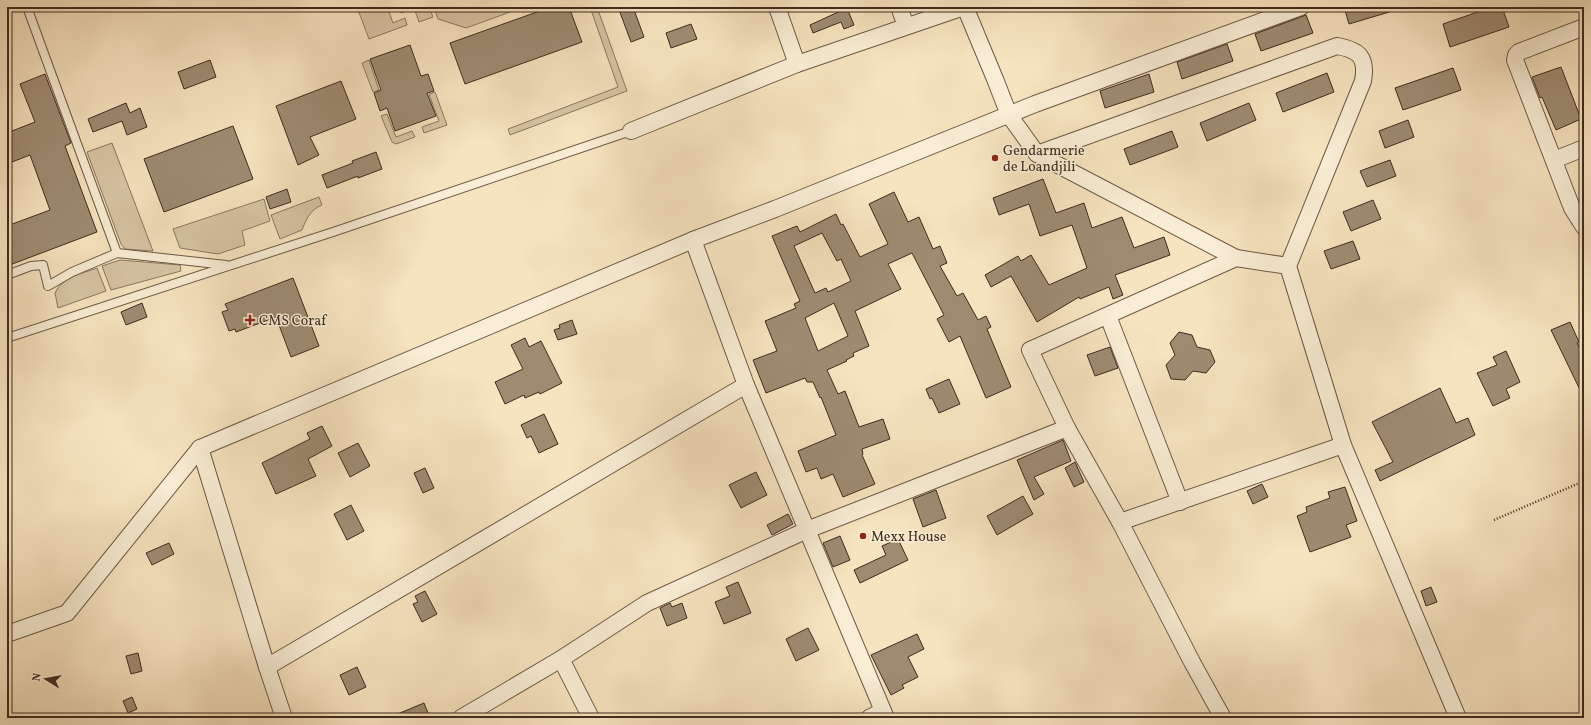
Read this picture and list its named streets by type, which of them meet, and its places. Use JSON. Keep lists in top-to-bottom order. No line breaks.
{"places":{"other":["Gendarmerie de Loandjili","Mexx House"],"health":["CMS Coraf"]},"north":"left"}
